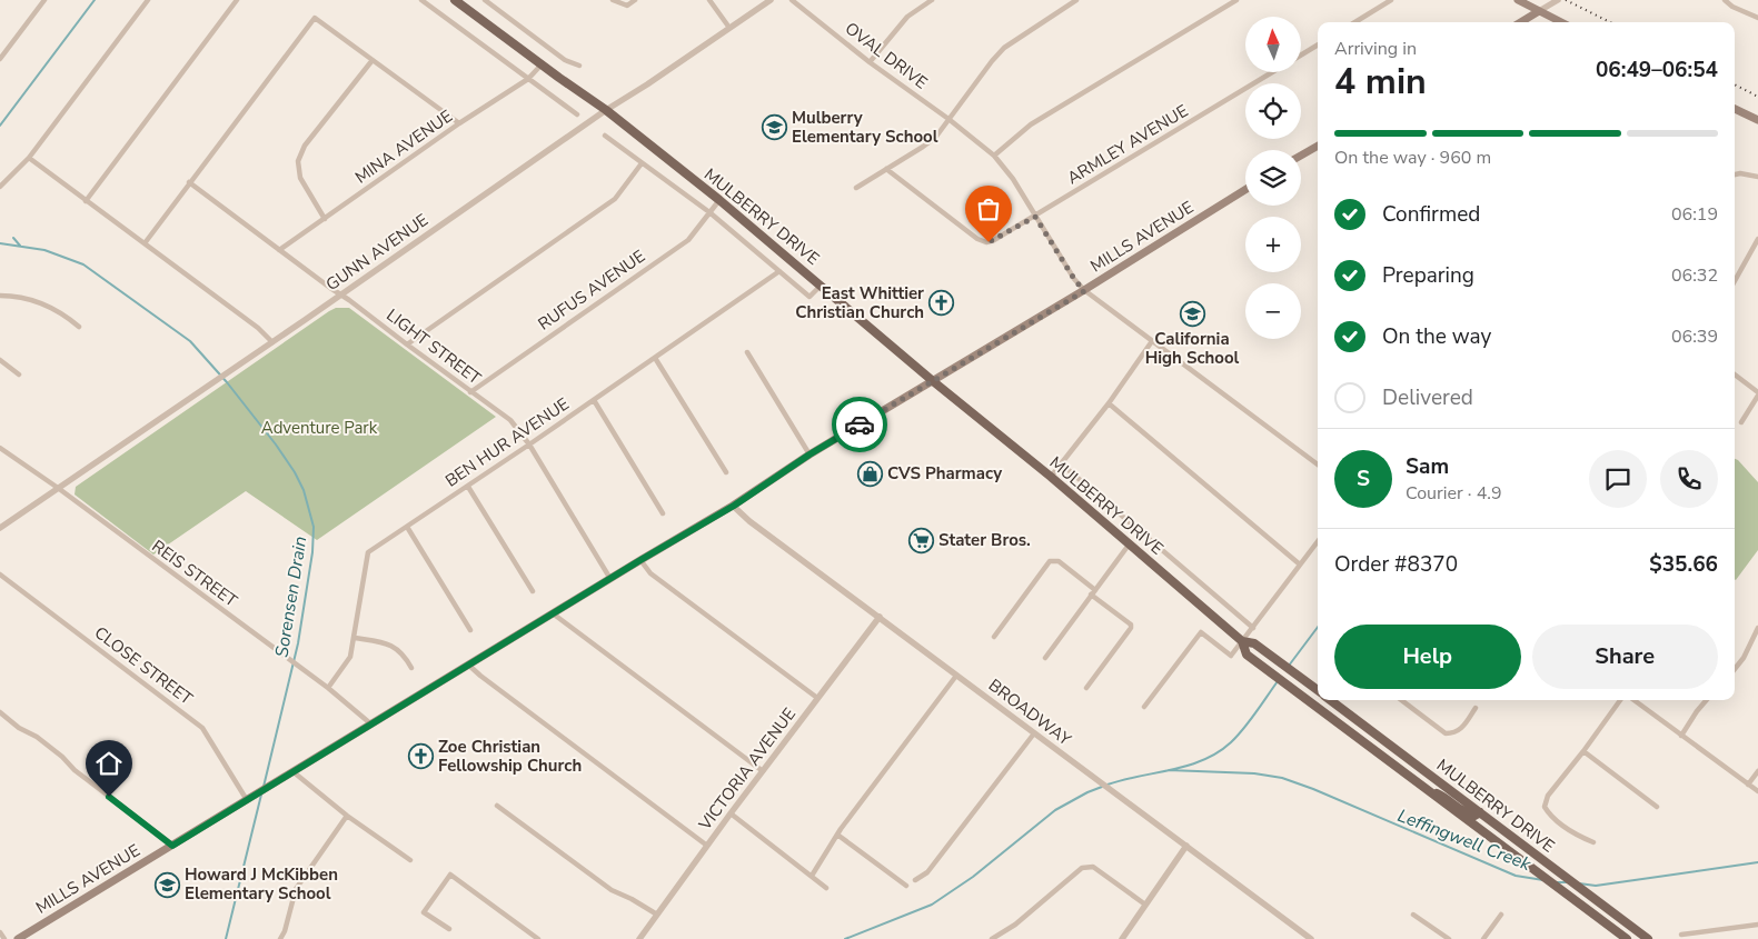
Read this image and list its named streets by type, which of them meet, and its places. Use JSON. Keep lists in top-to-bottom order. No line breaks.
{"streets":{"main road":["MULBERRY DRIVE","MILLS AVENUE"],"street":["OVAL DRIVE","ARMLEY AVENUE","MINA AVENUE","GUNN AVENUE","RUFUS AVENUE","LIGHT STREET","BEN HUR AVENUE","REIS STREET","CLOSE STREET","BROADWAY","VICTORIA AVENUE"]},"crossings":[["OVAL DRIVE","ARMLEY AVENUE"],["OVAL DRIVE","MILLS AVENUE"],["MINA AVENUE","MULBERRY DRIVE"],["MINA AVENUE","LIGHT STREET"],["MULBERRY DRIVE","MILLS AVENUE"],["MULBERRY DRIVE","GUNN AVENUE"],["MULBERRY DRIVE","RUFUS AVENUE"],["MULBERRY DRIVE","BEN HUR AVENUE"],["MILLS AVENUE","LIGHT STREET"],["MILLS AVENUE","REIS STREET"],["MILLS AVENUE","CLOSE STREET"],["MILLS AVENUE","BROADWAY"],["GUNN AVENUE","LIGHT STREET"],["GUNN AVENUE","REIS STREET"],["RUFUS AVENUE","LIGHT STREET"],["LIGHT STREET","BEN HUR AVENUE"],["BEN HUR AVENUE","REIS STREET"],["BROADWAY","VICTORIA AVENUE"]],"water":["Sorensen Drain","Leffingwell Creek"],"parks":["Adventure Park"],"places":{"school or university":["Mulberry Elementary School","California High School","Howard J McKibben Elementary School"],"church":["East Whittier Christian Church","Zoe Christian Fellowship Church"],"shop":["CVS Pharmacy"],"supermarket":["Stater Bros."]},"north":"top","page":{"map_buttons":["+","−"],"heading":["4 min","Arriving in","06:49–06:54"],"panel":["Sam","Courier · 4.9","Order #8370","$35.66"],"bar":"On the way · 960 m","list":[["Confirmed","06:19"],["Preparing","06:32"],["On the way","06:39"],"Delivered"],"round":"S","buttons":["Help","Share"]}}
